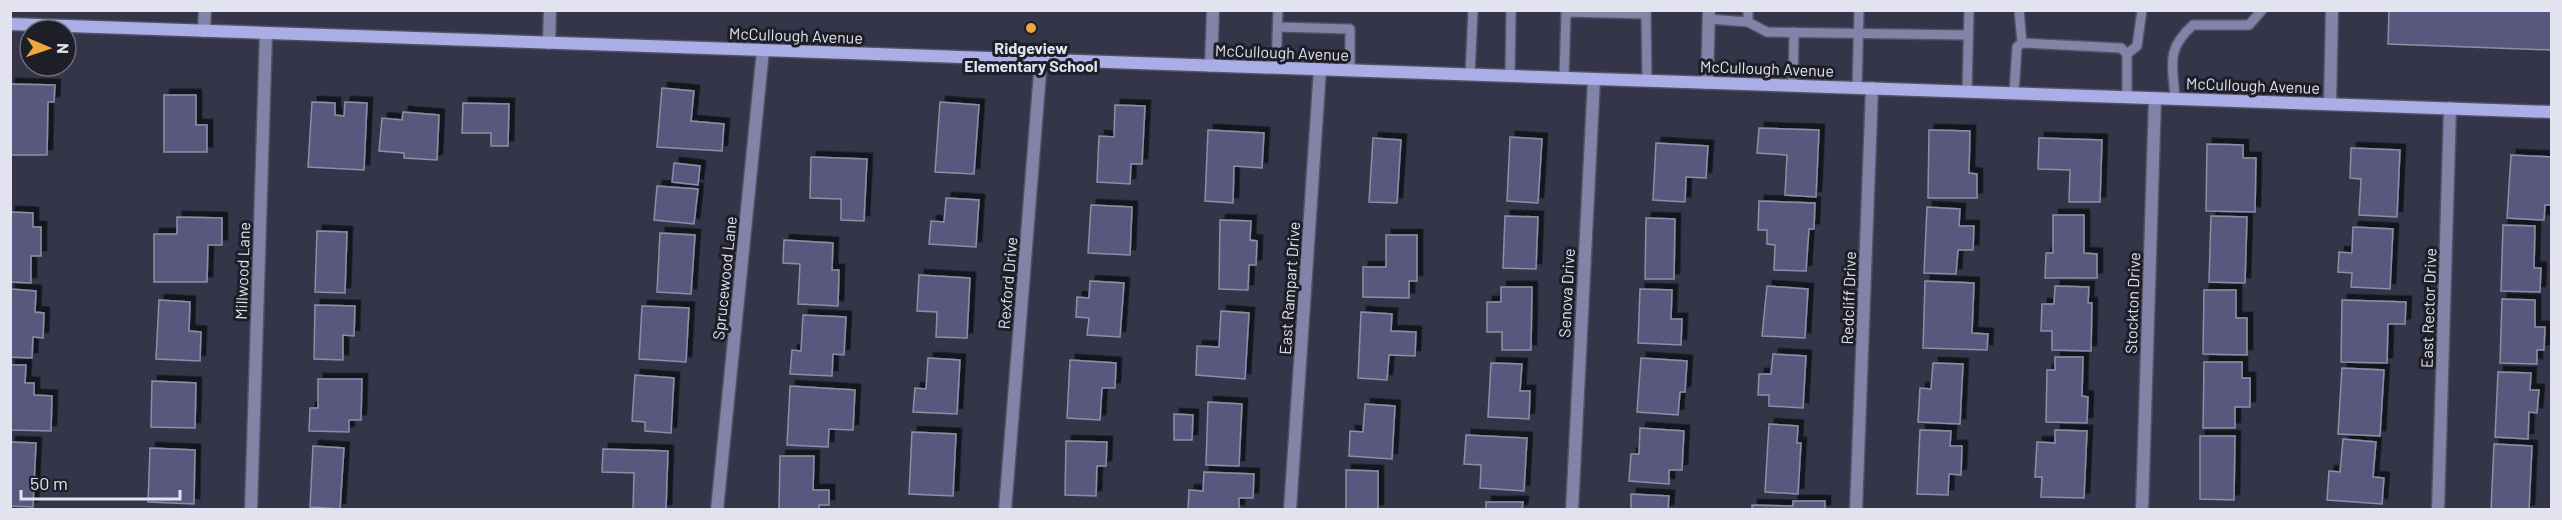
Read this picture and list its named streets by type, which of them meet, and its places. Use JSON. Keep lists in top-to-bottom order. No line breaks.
{"streets":{"main road":["McCullough Avenue"],"street":["Millwood Lane","Sprucewood Lane","Rexford Drive","East Rampart Drive","Senova Drive","Redcliff Drive","Stockton Drive","East Rector Drive"]},"crossings":[["McCullough Avenue","Millwood Lane"],["McCullough Avenue","Sprucewood Lane"],["McCullough Avenue","Rexford Drive"],["McCullough Avenue","East Rampart Drive"],["McCullough Avenue","Senova Drive"],["McCullough Avenue","Redcliff Drive"],["McCullough Avenue","Stockton Drive"],["McCullough Avenue","East Rector Drive"]],"places":["Ridgeview Elementary School"],"scale_bar":"50 m","north":"right"}
